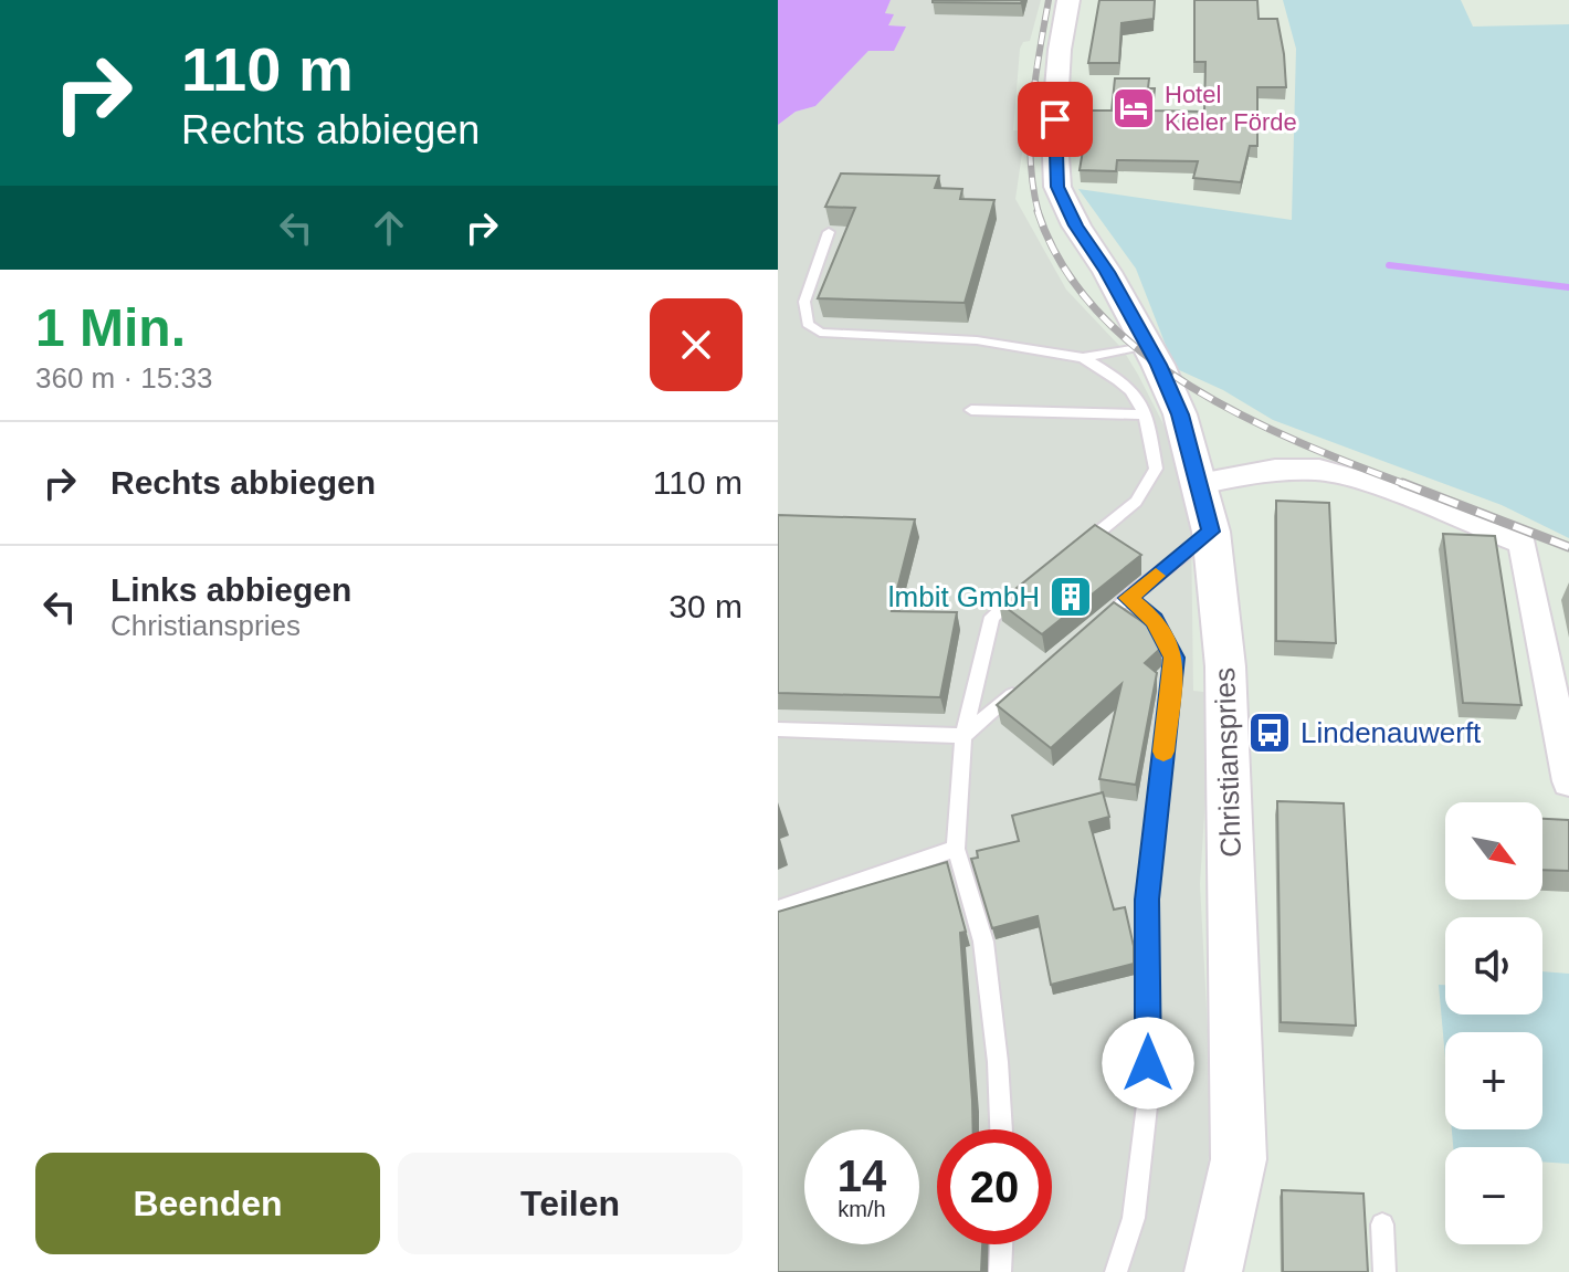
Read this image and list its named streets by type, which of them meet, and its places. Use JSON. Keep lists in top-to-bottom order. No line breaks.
{"streets":{"street":["Christianspries"]},"places":{"hotel":["Hotel Kieler Förde"],"building":["lmbit GmbH"],"bus stop":["Lindenauwerft"]},"north":"bottom right","page":{"turn":["110 m","Rechts abbiegen"],"heading":["1 Min.","360 m · 15:33"],"list":[{"name":"Rechts abbiegen","value":"110 m"},{"name":"Links abbiegen","note":"Christianspries","value":"30 m"}],"map_buttons":["+","−"],"speed":"14 km/h","limit":"20","buttons":["Beenden","Teilen"]}}
